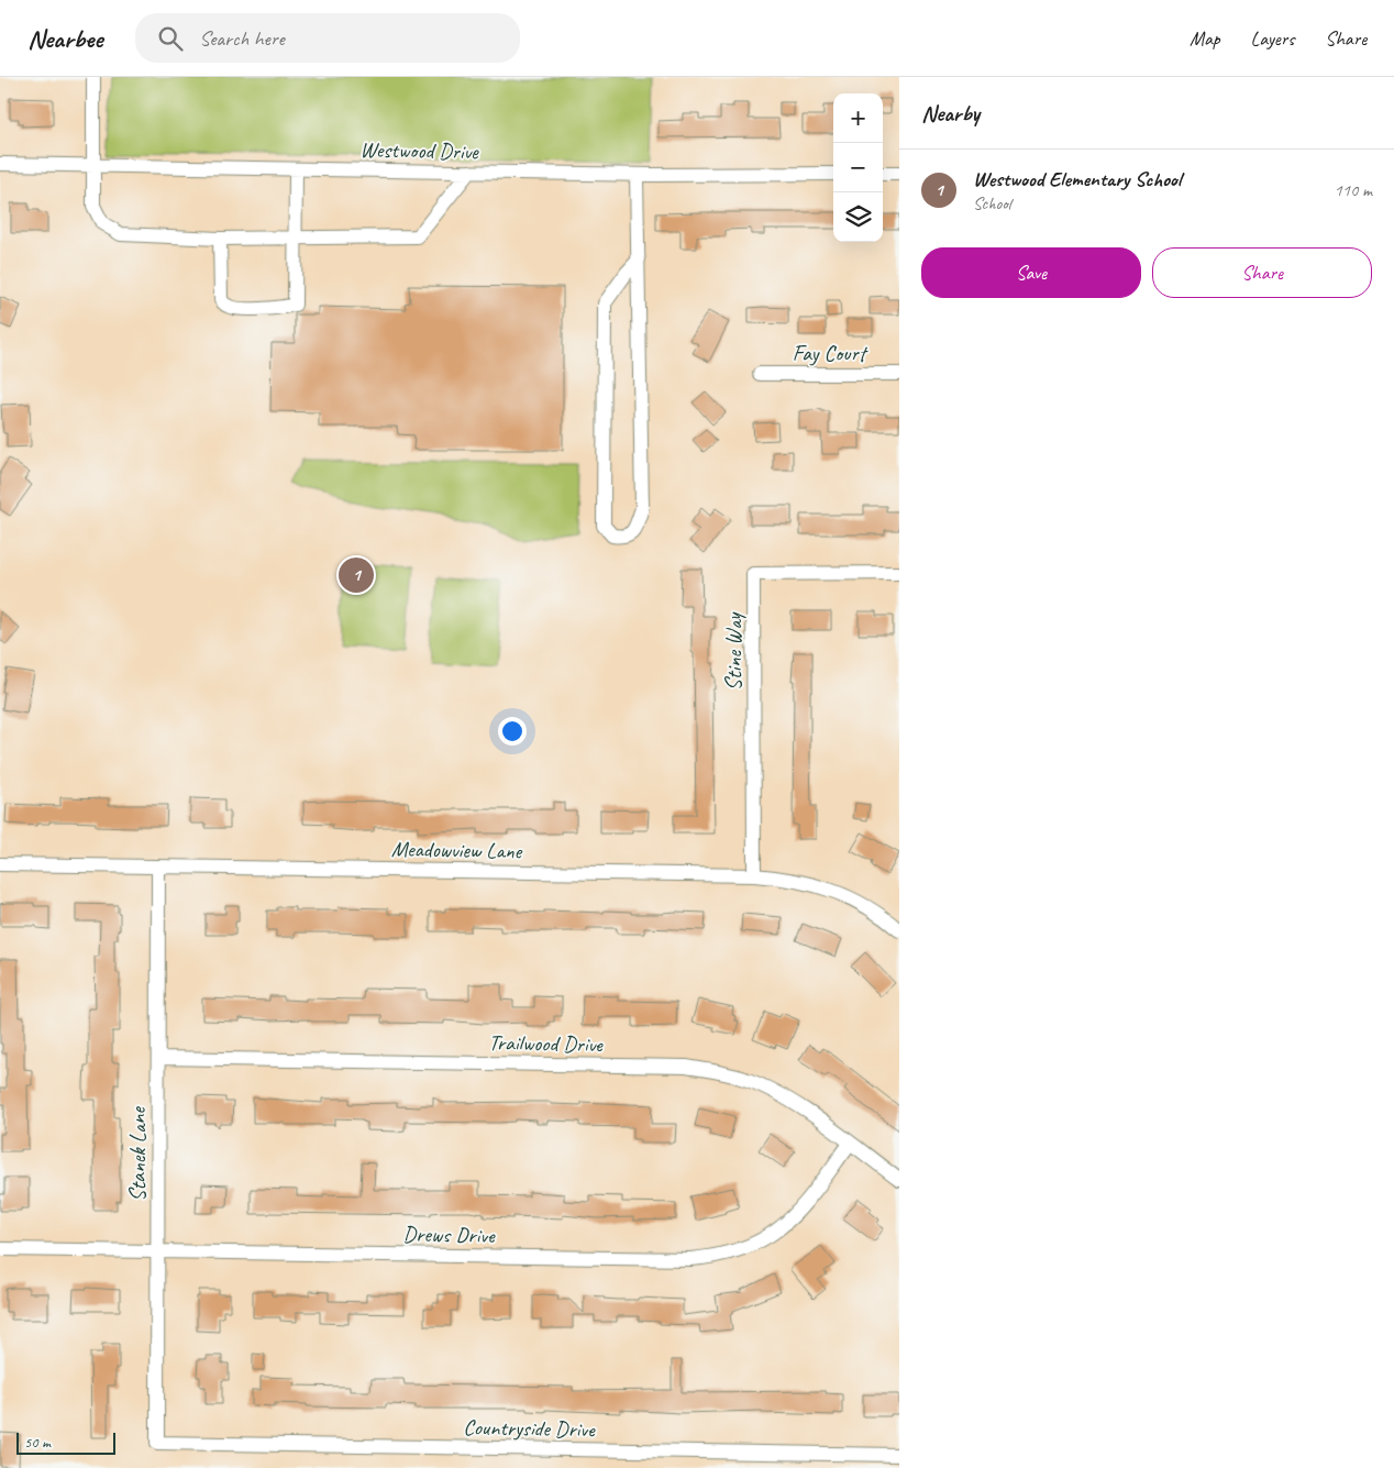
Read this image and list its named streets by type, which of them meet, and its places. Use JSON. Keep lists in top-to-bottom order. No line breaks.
{"streets":{"street":["Westwood Drive","Fay Court","Stine Way","Meadowview Lane","Trailwood Drive","Stanek Lane","Drews Drive","Countryside Drive"]},"crossings":[["Stine Way","Meadowview Lane"],["Meadowview Lane","Stanek Lane"],["Trailwood Drive","Stanek Lane"],["Trailwood Drive","Drews Drive"],["Stanek Lane","Drews Drive"],["Stanek Lane","Countryside Drive"]],"scale_bar":"50 m","page":{"header":"Nearbee","search":"Search here","nav":["Map","Layers","Share"],"heading":"Nearby","map_buttons":["+","−"],"list":[{"mark":"1","name":"Westwood Elementary School","note":"School","value":"110 m"}],"buttons":["Save","Share"],"pins":"1","scale":"50 m"}}
